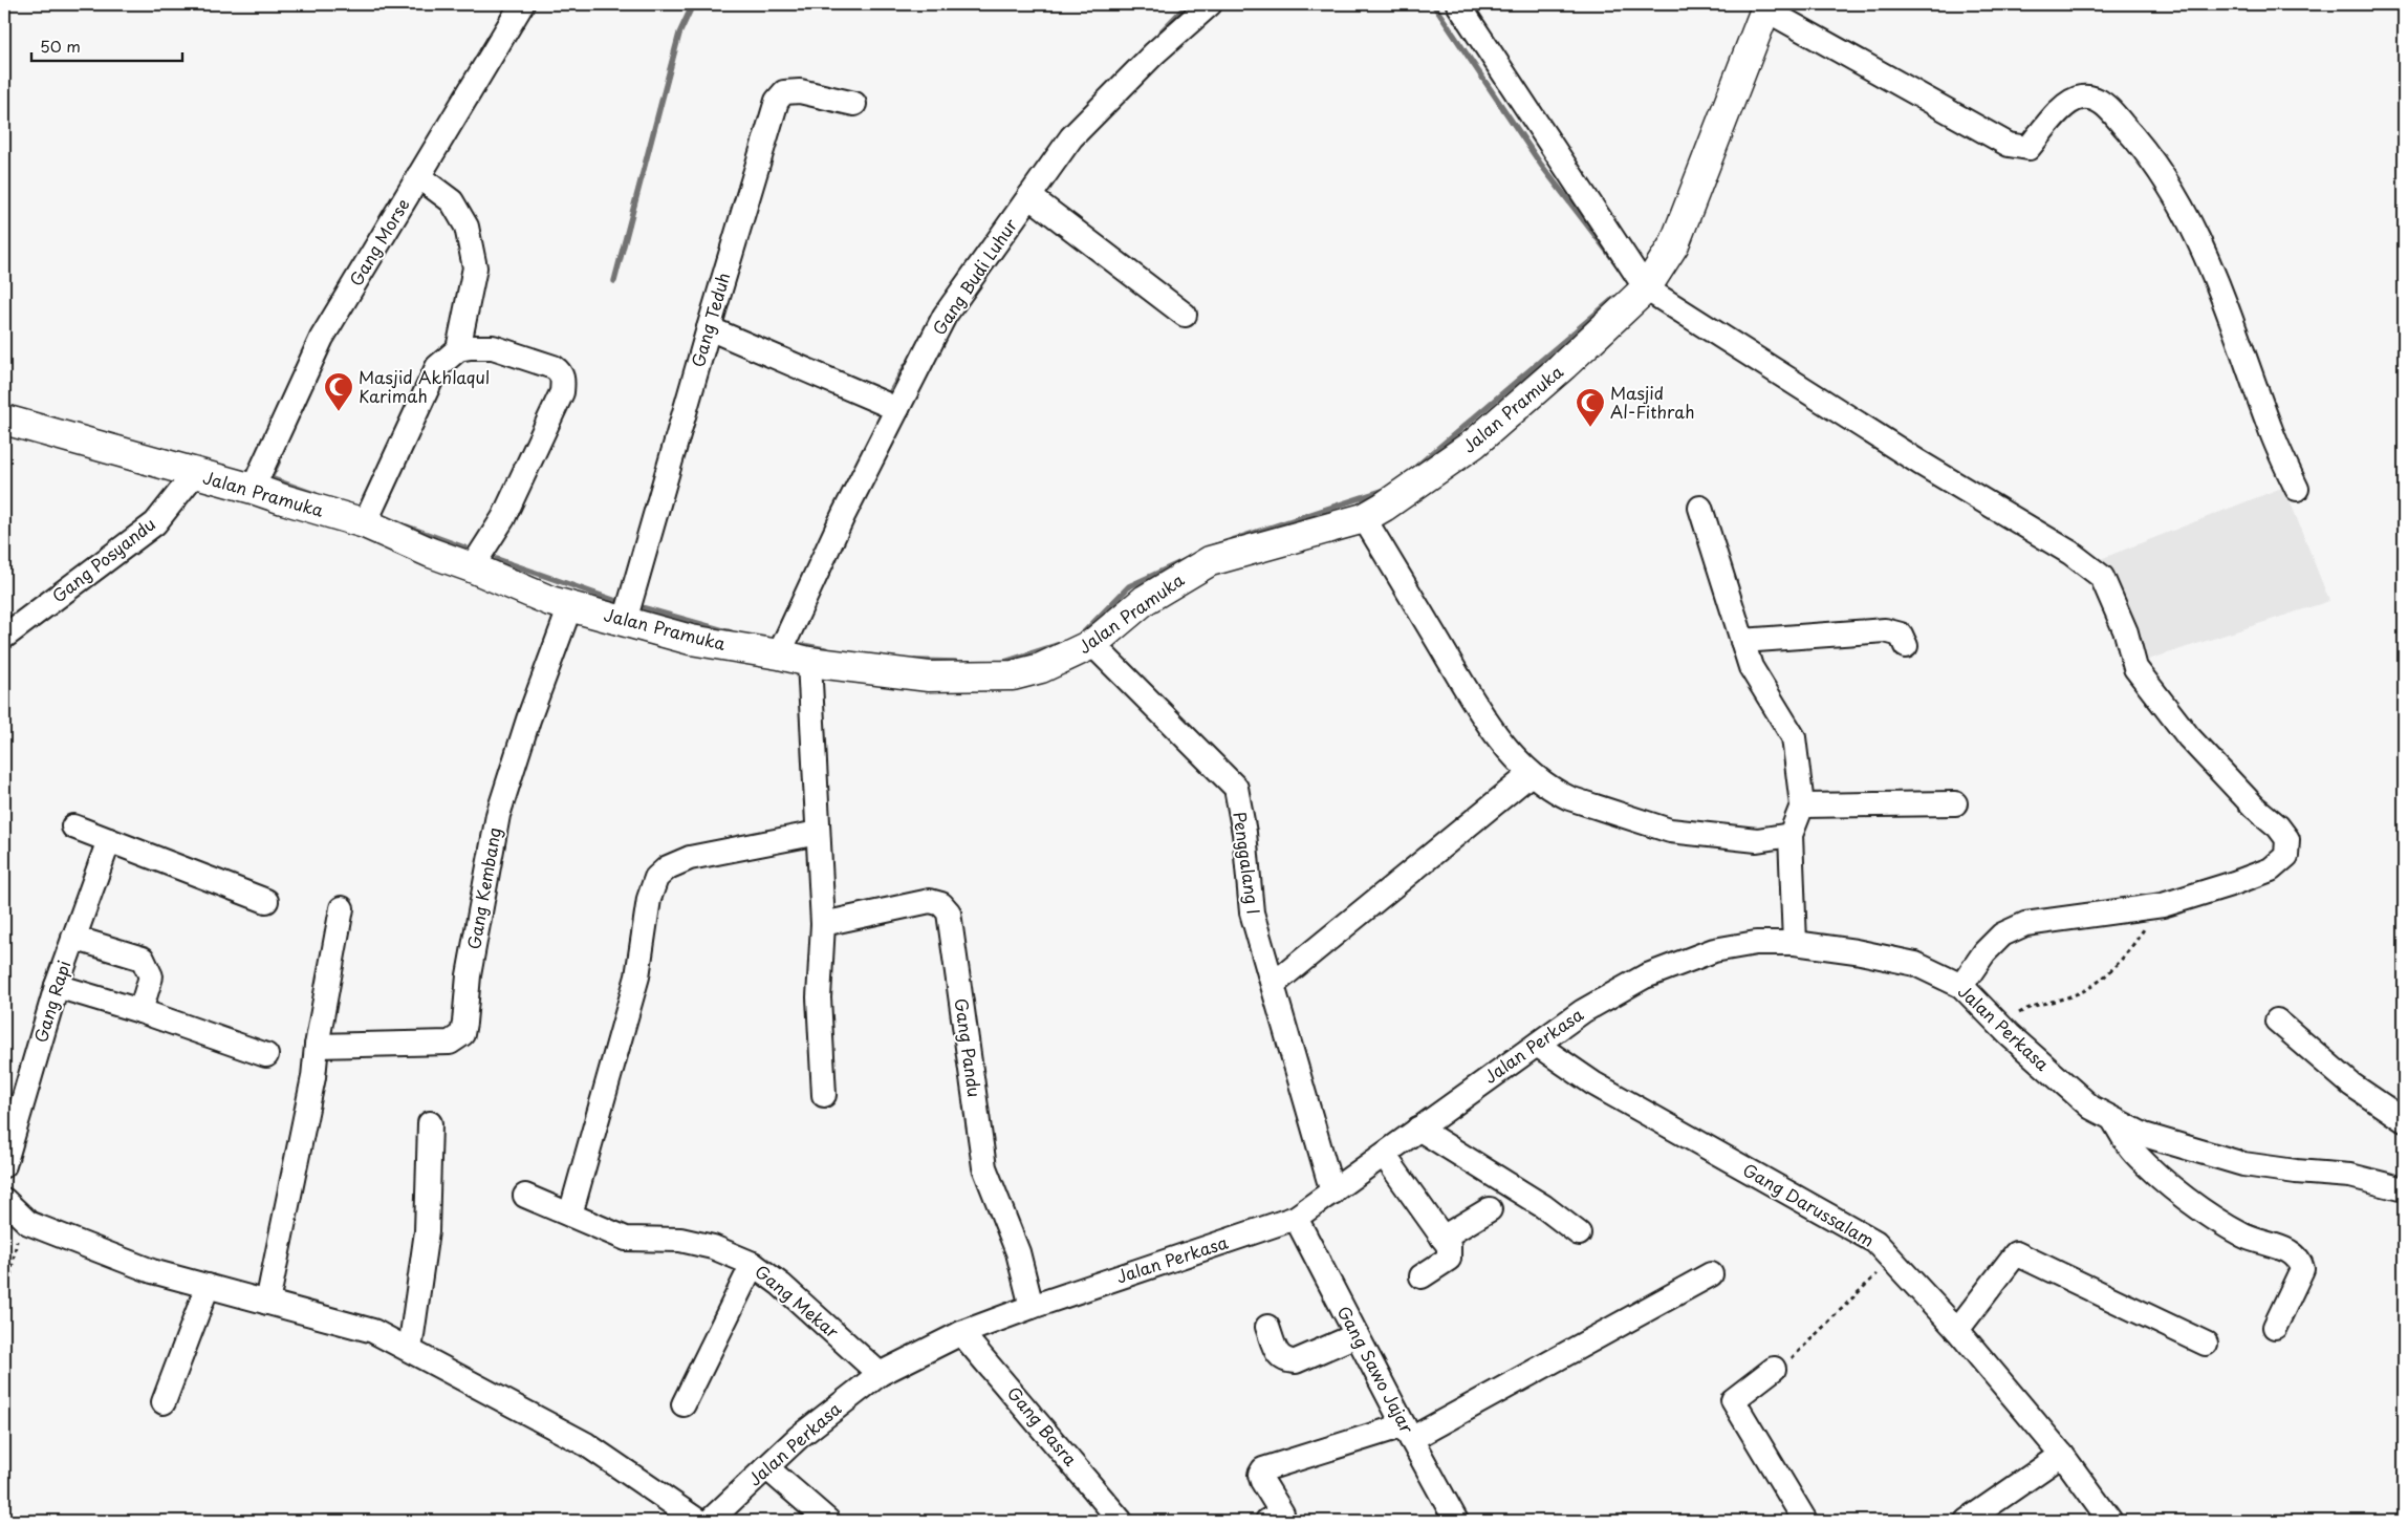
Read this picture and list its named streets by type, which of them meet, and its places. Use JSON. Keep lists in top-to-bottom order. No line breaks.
{"streets":{"main road":["Jalan Pramuka"],"street":["Gang Morse","Gang Budi Luhur","Gang Teduh","Gang Posyandu","Penggalang I","Gang Kembang","Gang Rapi","Jalan Perkasa","Gang Pandu","Gang Darussalam","Gang Mekar","Gang Sawo Jajar","Gang Basra"]},"crossings":[["Gang Morse","Jalan Pramuka"],["Gang Budi Luhur","Jalan Pramuka"],["Gang Teduh","Jalan Pramuka"],["Jalan Pramuka","Gang Posyandu"],["Jalan Pramuka","Penggalang I"],["Jalan Pramuka","Gang Kembang"],["Penggalang I","Jalan Perkasa"],["Jalan Perkasa","Gang Pandu"],["Jalan Perkasa","Gang Darussalam"],["Jalan Perkasa","Gang Mekar"],["Jalan Perkasa","Gang Sawo Jajar"],["Jalan Perkasa","Gang Basra"]],"places":{"mosque":["Masjid Akhlaqul Karimah","Masjid Al-Fithrah"]},"scale_bar":"50 m"}
